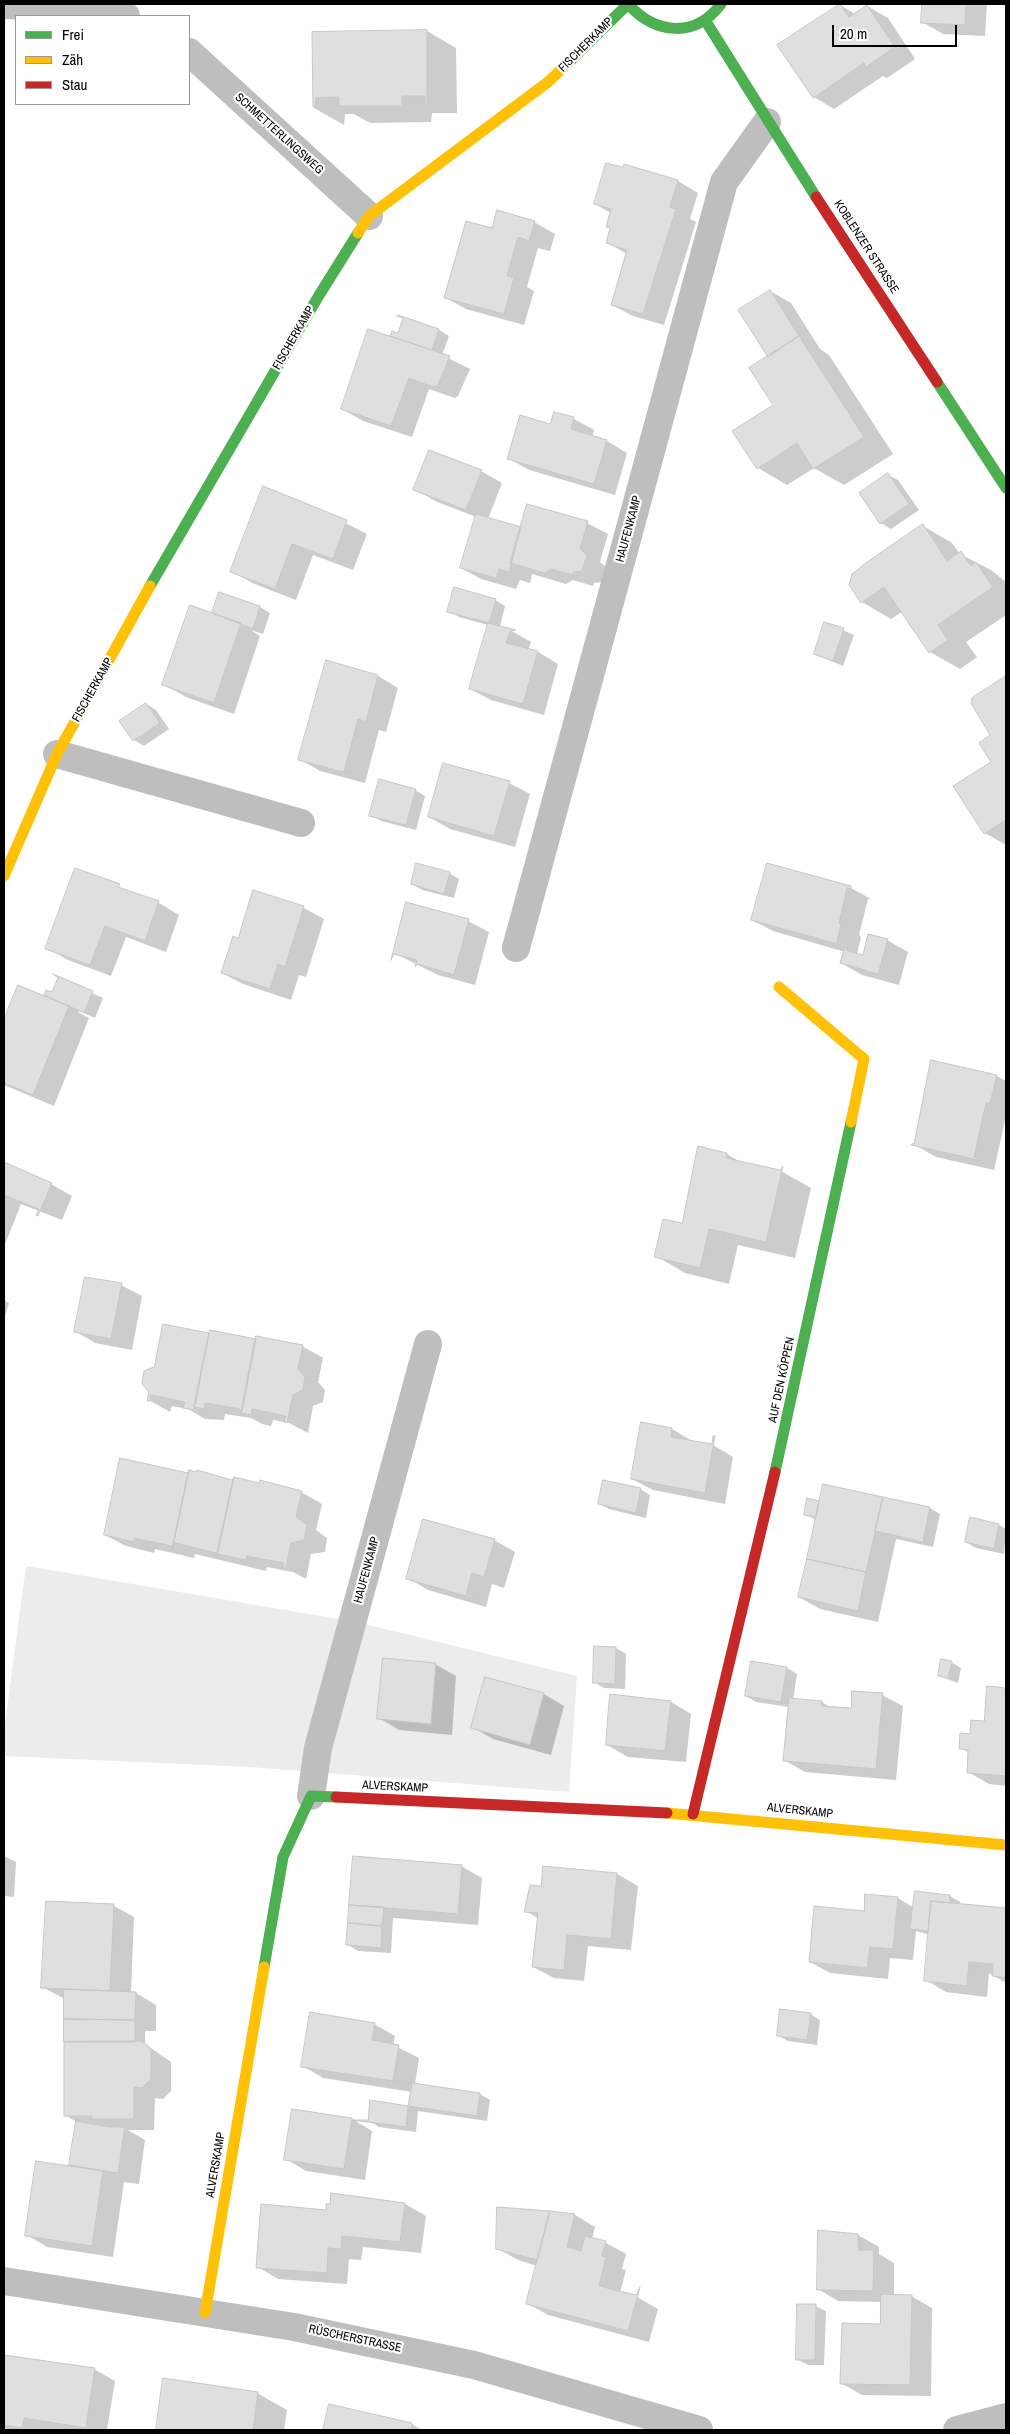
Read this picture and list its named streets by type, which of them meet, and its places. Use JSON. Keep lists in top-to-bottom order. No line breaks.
{"streets":{"street":["FISCHERKAMP","SCHMETTERLINGSWEG","KOBLENZER STRASSE","HAUFENKAMP","AUF DEN KÖPPEN","ALVERSKAMP","RÜSCHERSTRASSE"]},"crossings":[["FISCHERKAMP","SCHMETTERLINGSWEG"],["KOBLENZER STRASSE","HAUFENKAMP"],["HAUFENKAMP","ALVERSKAMP"],["AUF DEN KÖPPEN","ALVERSKAMP"],["ALVERSKAMP","RÜSCHERSTRASSE"]],"legend":["Frei","Zäh","Stau"],"scale_bar":"20 m"}
